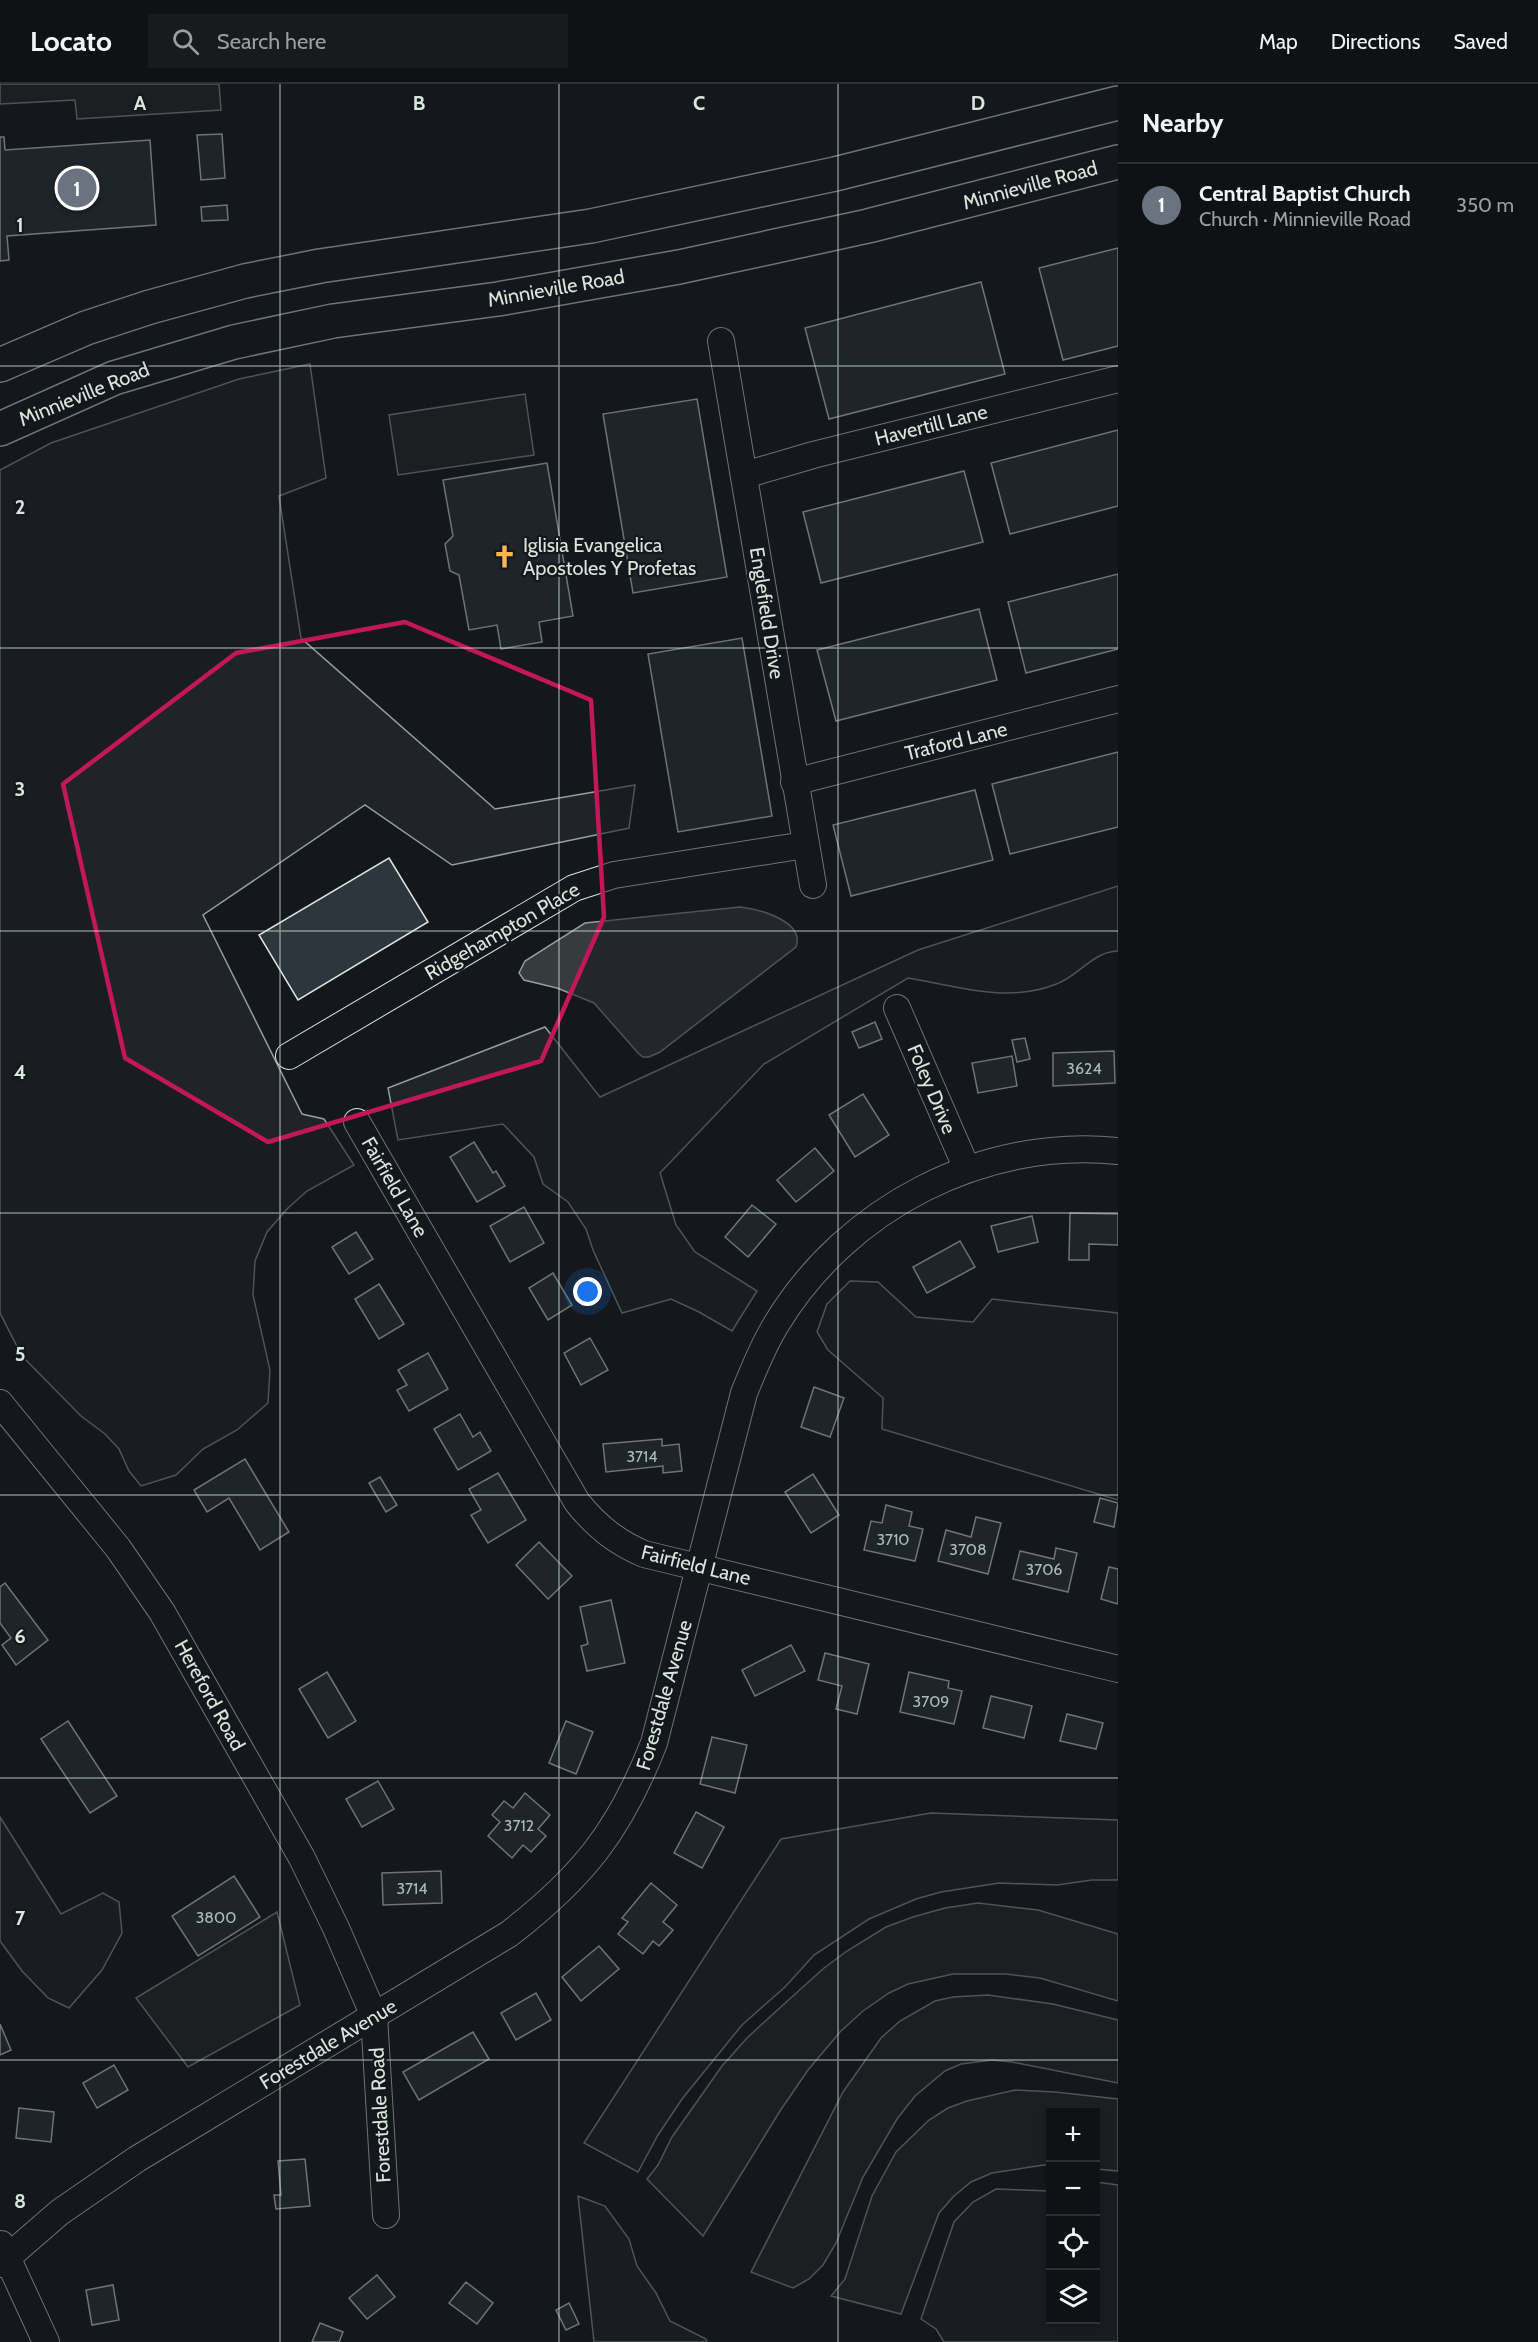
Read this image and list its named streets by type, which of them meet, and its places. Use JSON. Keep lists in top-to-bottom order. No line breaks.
{"streets":{"main road":["Minnieville Road"],"street":["Havertill Lane","Englefield Drive","Traford Lane","Ridgehampton Place","Foley Drive","Fairfield Lane","Hereford Road","Forestdale Avenue","Forestdale Road"]},"crossings":[["Havertill Lane","Englefield Drive"],["Englefield Drive","Traford Lane"],["Englefield Drive","Ridgehampton Place"],["Foley Drive","Forestdale Avenue"],["Fairfield Lane","Forestdale Avenue"],["Hereford Road","Forestdale Avenue"],["Hereford Road","Forestdale Road"],["Forestdale Avenue","Forestdale Road"]],"places":{"church":["Iglisia Evangelica Apostoles Y Profetas"]},"house_numbers":["3624","3714","3710","3708","3706","3709","3712","3714","3800"],"page":{"header":"Locato","search":"Search here","nav":["Map","Directions","Saved"],"heading":"Nearby","list":[{"mark":"1","name":"Central Baptist Church","note":"Church · Minnieville Road","value":"350 m"}],"pins":"1","map_buttons":["+","−"]},"grid":{"columns":["A","B","C","D"],"rows":["1","2","3","4","5","6","7","8"]}}
